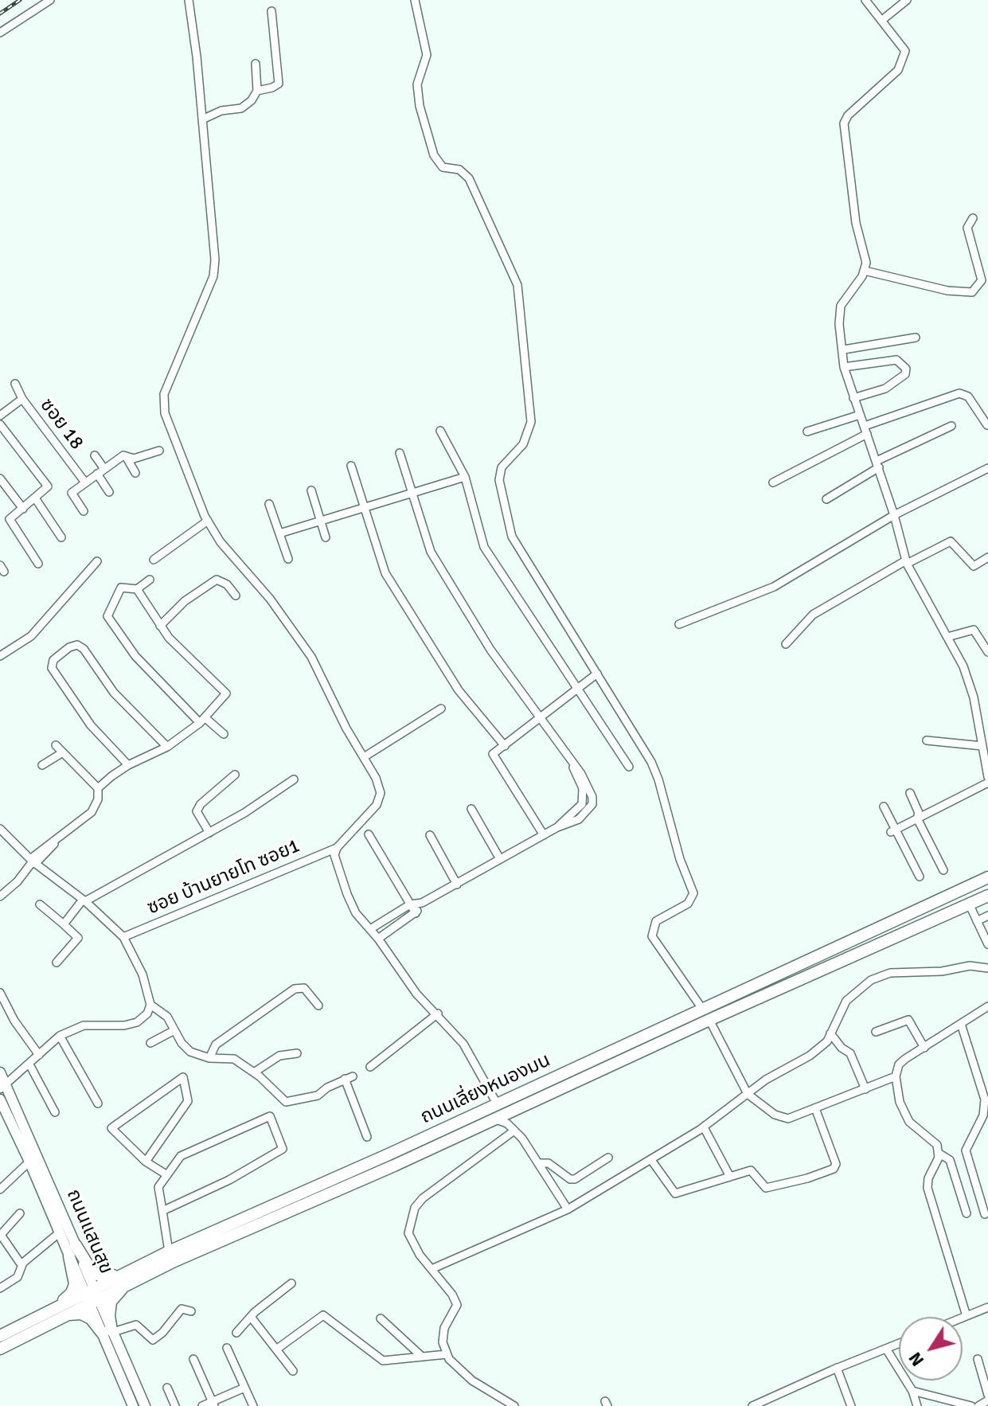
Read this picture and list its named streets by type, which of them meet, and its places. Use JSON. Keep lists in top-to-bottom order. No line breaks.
{"streets":{"highway":["ถนนเลี่ยงหนองมน"],"main road":["ถนนแสนสุข"],"street":["ซอย 18","ซอย บ้านยายโท ซอย1"]},"crossings":[["ถนนเลี่ยงหนองมน","ถนนแสนสุข"]],"north":"bottom left"}
